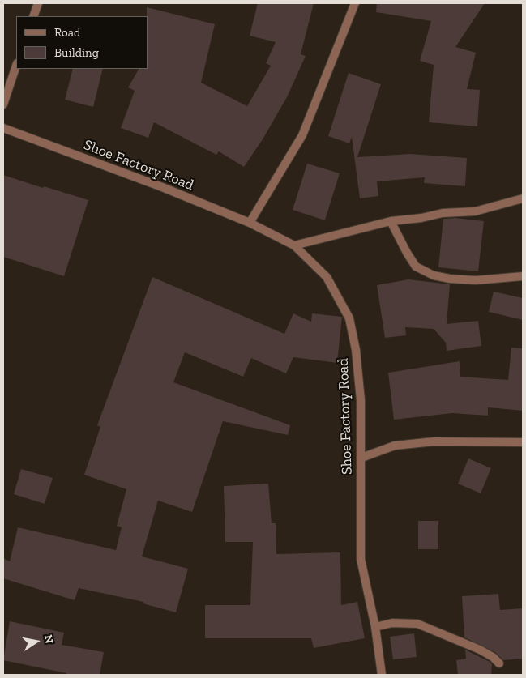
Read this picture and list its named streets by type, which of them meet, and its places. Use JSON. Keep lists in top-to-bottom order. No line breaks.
{"streets":{"street":["Shoe Factory Road"]},"legend":["Road","Building"],"north":"right"}
